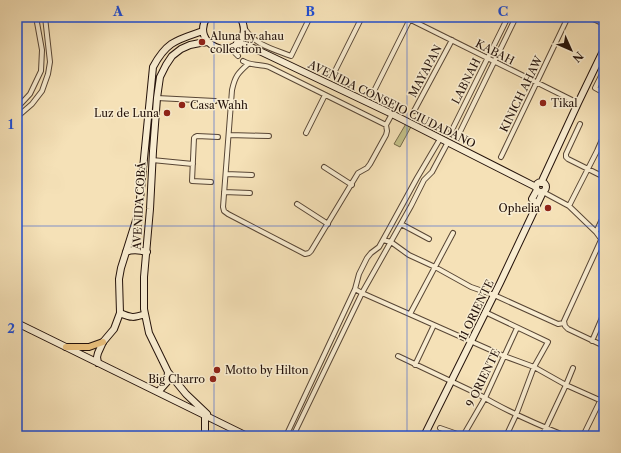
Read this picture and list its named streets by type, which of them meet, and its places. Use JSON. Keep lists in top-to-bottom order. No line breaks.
{"streets":{"street":["KABAH","MAYAPAN","LABNAH","KINICH AHAW","AVENIDA CONSEJO CIUDADANO","AVENIDA COBÁ","11 ORIENTE","9 ORIENTE"]},"crossings":[["KABAH","MAYAPAN"],["KABAH","LABNAH"],["KABAH","KINICH AHAW"],["AVENIDA CONSEJO CIUDADANO","11 ORIENTE"]],"places":["Aluna by ahau collection","Tikal","Casa Wahh","Luz de Luna","Ophelia","Motto by Hilton","Big Charro"],"north":"bottom right","grid":{"columns":["A","B","C"],"rows":["1","2"]}}
